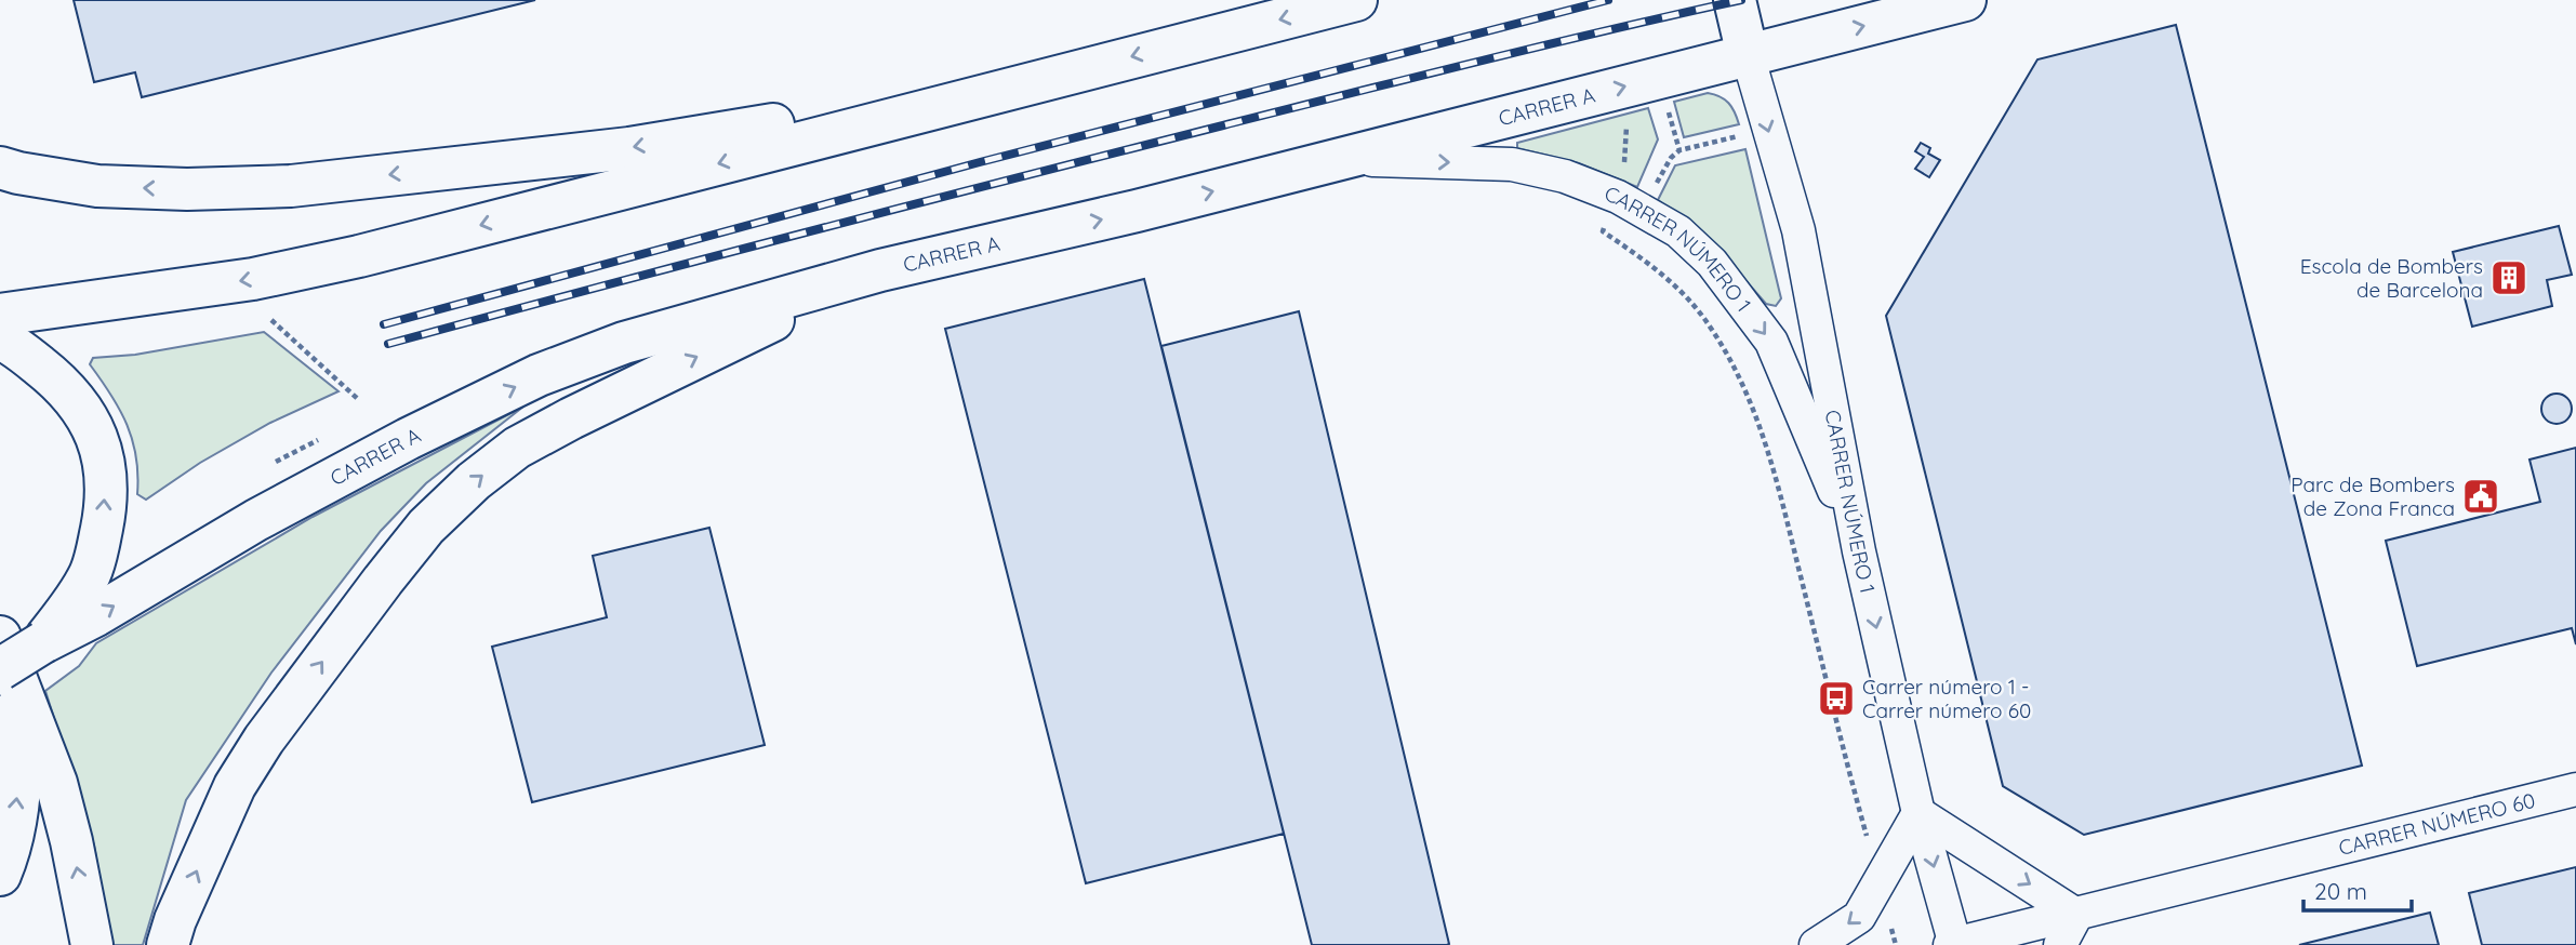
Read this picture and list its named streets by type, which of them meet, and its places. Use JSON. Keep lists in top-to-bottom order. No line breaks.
{"streets":{"main road":["CARRER A"],"street":["CARRER NÚMERO 1","CARRER NÚMERO 60"]},"crossings":[["CARRER A","CARRER NÚMERO 1"],["CARRER NÚMERO 1","CARRER NÚMERO 60"]],"one_way":["CARRER NÚMERO 1"],"places":{"building":["Escola de Bombers de Barcelona"],"public building":["Parc de Bombers de Zona Franca"],"bus stop":["Carrer número 1 - Carrer número 60"]},"scale_bar":"20 m"}
